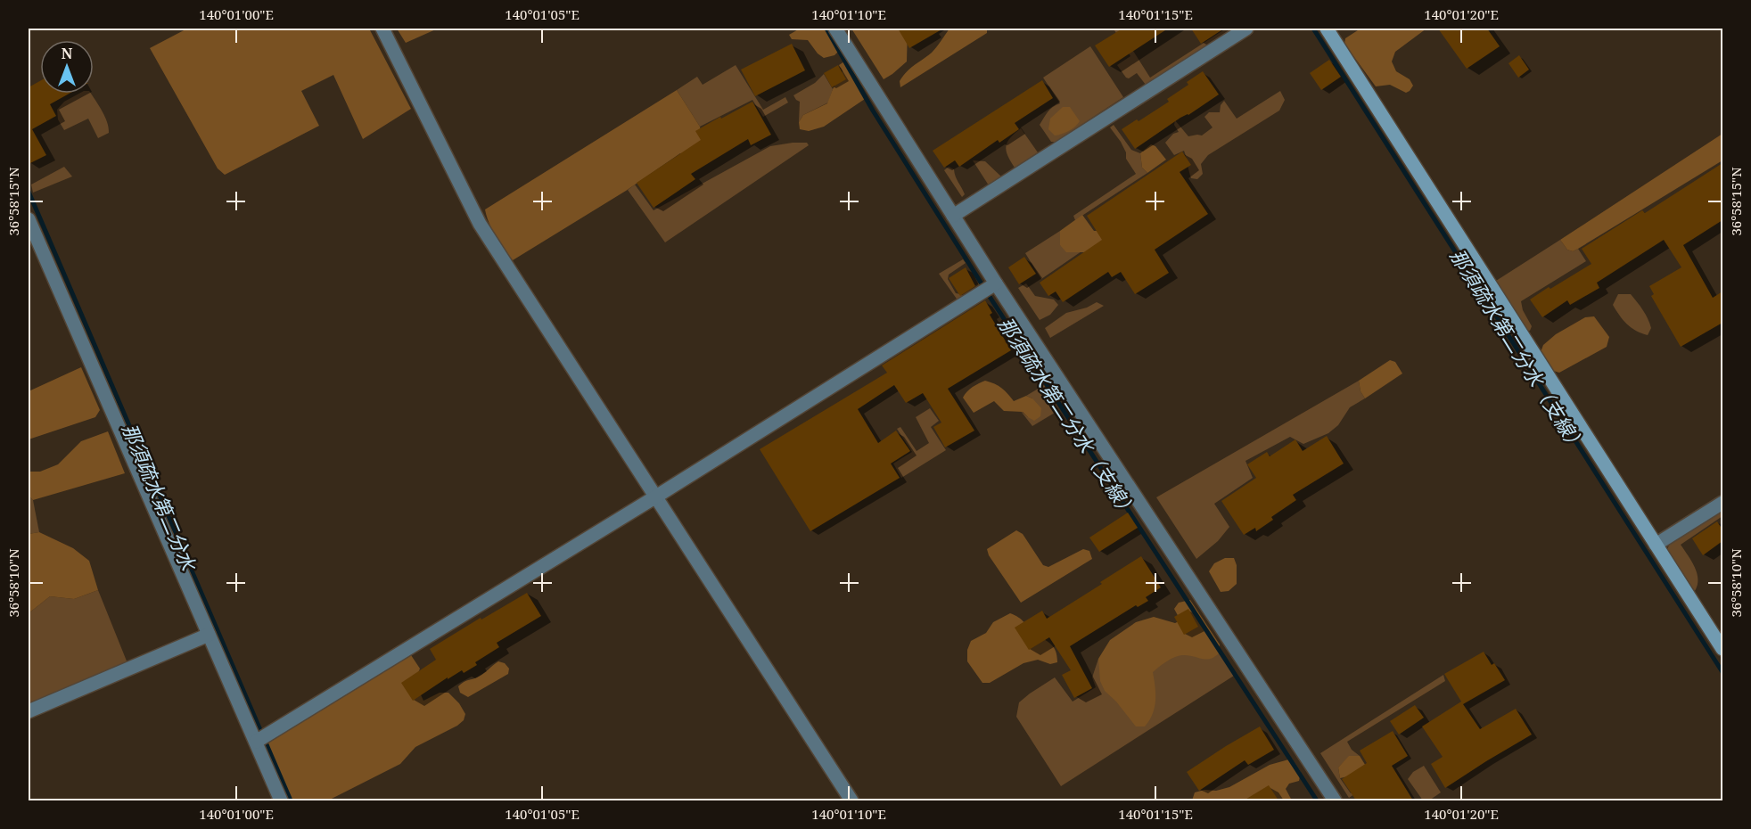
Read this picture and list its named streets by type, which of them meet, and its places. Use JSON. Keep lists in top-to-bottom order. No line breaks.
{"water":["那須疏水第二分水（支線）","那須疏水第二分水"],"north":"top","coordinates":["140°01'00\"E","140°01'05\"E","140°01'10\"E","140°01'15\"E","140°01'20\"E","36°58'15\"N","36°58'10\"N"]}
